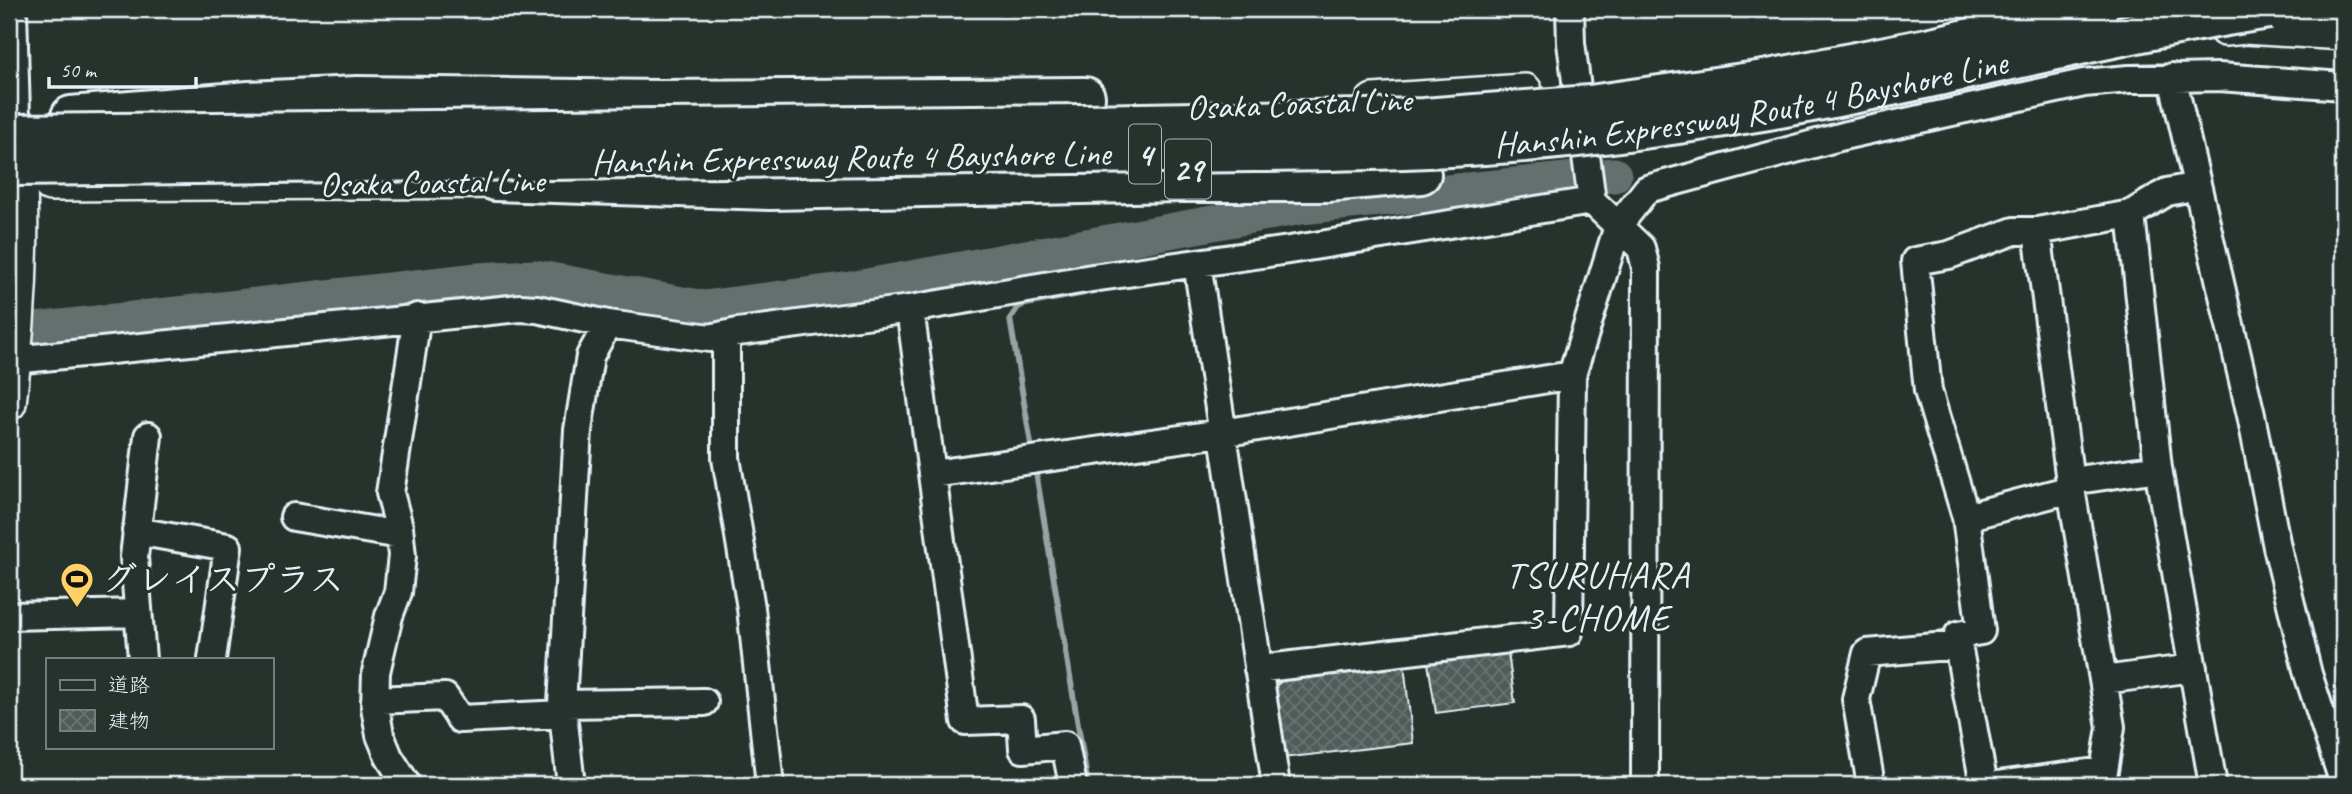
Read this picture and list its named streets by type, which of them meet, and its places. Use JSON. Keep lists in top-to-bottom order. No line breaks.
{"streets":{"highway":["Hanshin Expressway Route 4 Bayshore Line","4"],"main road":["Osaka Coastal Line","29"]},"crossings":[["Hanshin Expressway Route 4 Bayshore Line","Osaka Coastal Line"]],"districts":["TSURUHARA 3-CHOME"],"places":{"sports":["グレイスプラス"]},"legend":["道路","建物"],"scale_bar":"50 m"}
